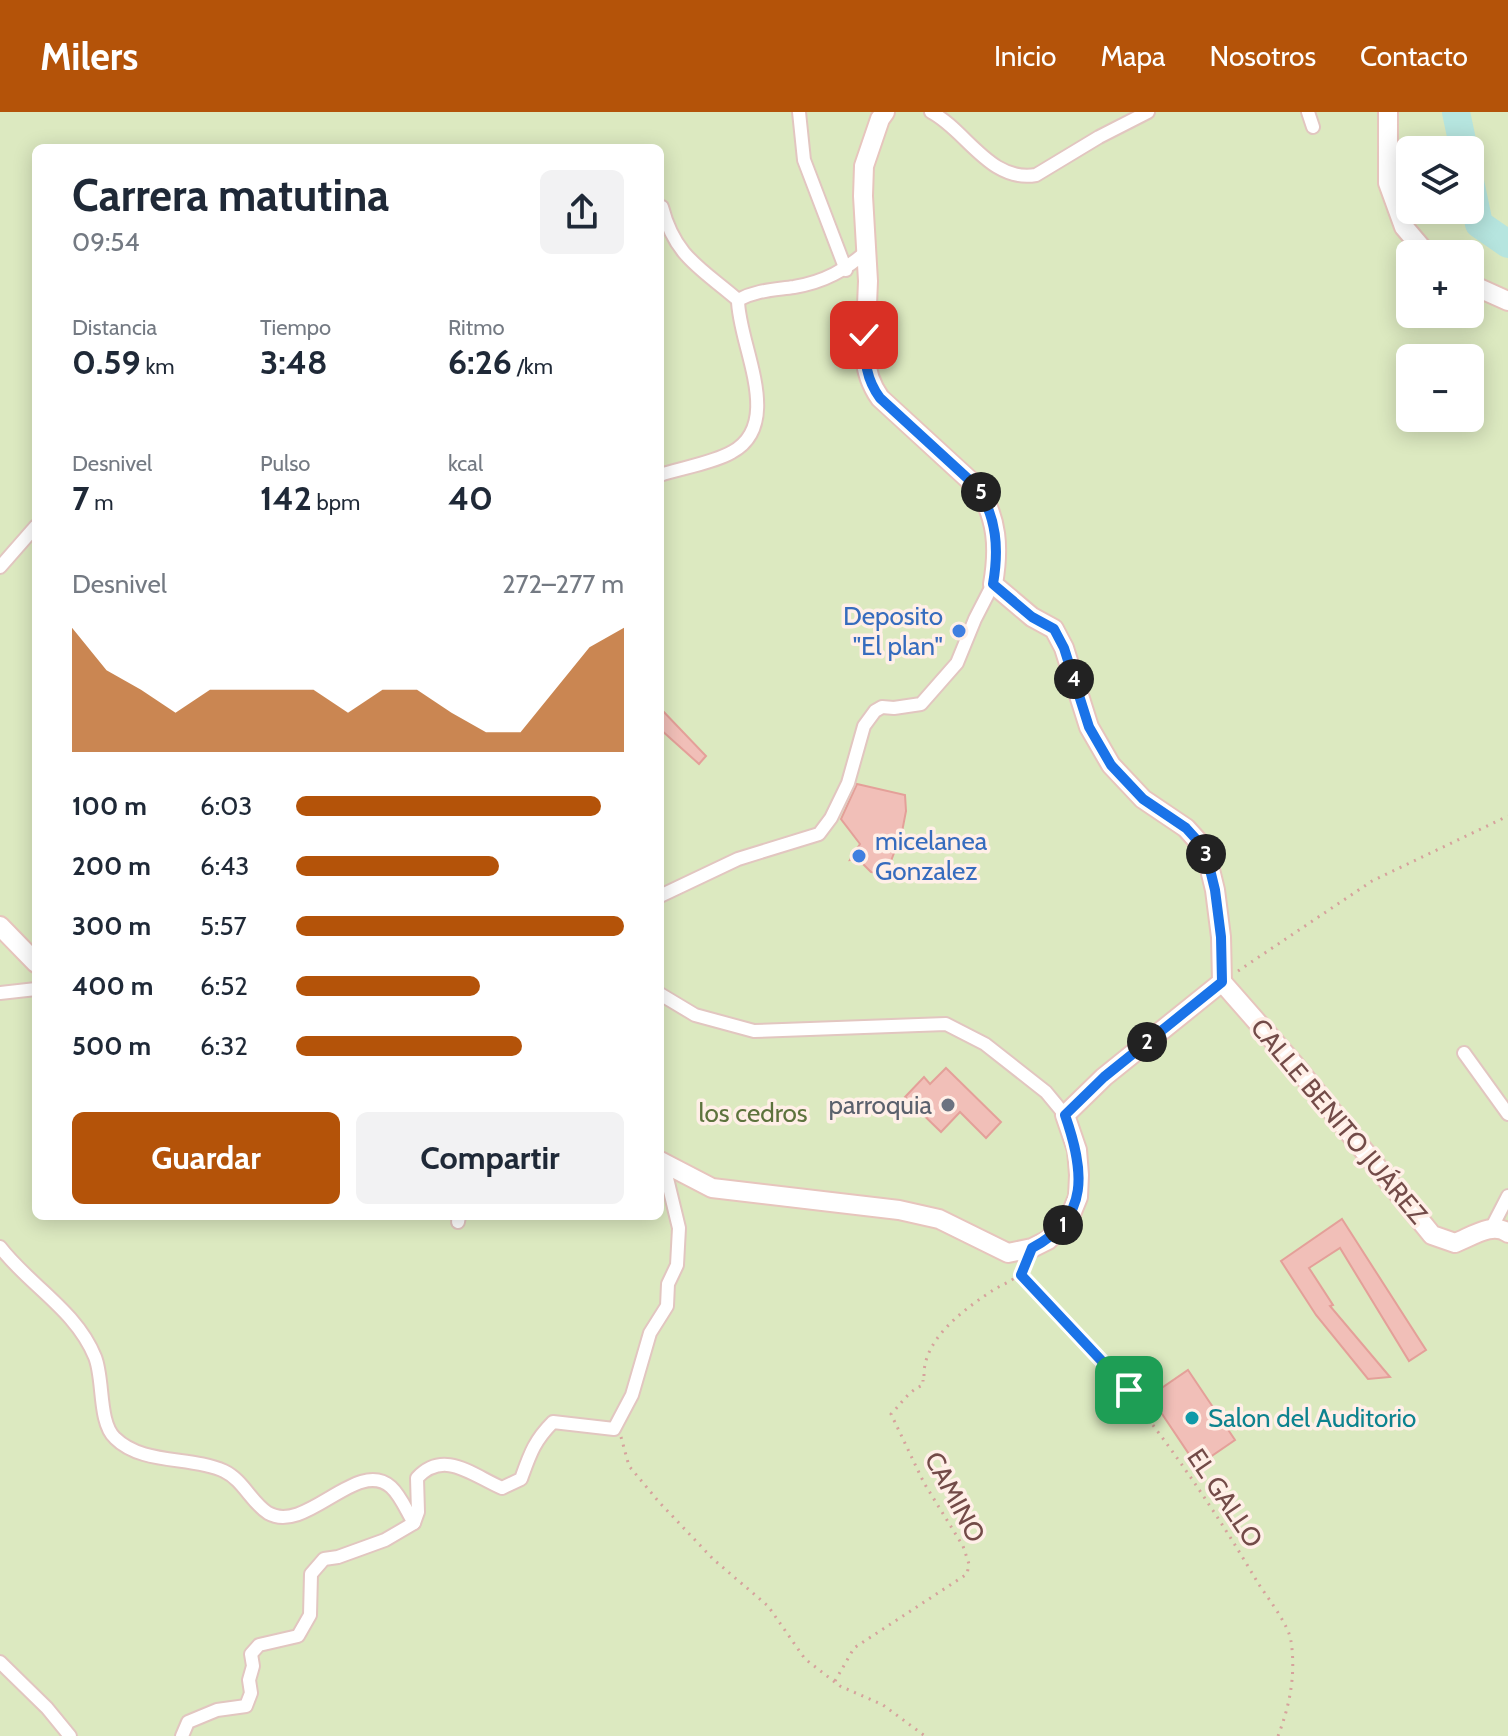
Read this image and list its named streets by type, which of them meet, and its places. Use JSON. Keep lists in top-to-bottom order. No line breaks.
{"streets":{"main road":["CALLE BENITO JUÁREZ"],"path":["CAMINO","EL GALLO"]},"crossings":[["CAMINO","EL GALLO"]],"parks":["los cedros"],"places":["Deposito \"El plan\"","micelanea Gonzalez","parroquia","Salon del Auditorio"],"page":{"header":"Milers","nav":["Inicio","Mapa","Nosotros","Contacto"],"map_buttons":["+","−"],"heading":["Carrera matutina","09:54"],"stats":[["Distancia","0.59 km"],["Tiempo","3:48"],["Ritmo","6:26 /km"],["Desnivel","7 m"],["Pulso","142 bpm"],["kcal","40"]],"pins":["5","4","3","2","1"],"chart":["Desnivel","272–277 m"],"list":[{"name":"100 m","note":"6:03"},{"name":"200 m","note":"6:43"},{"name":"300 m","note":"5:57"},{"name":"400 m","note":"6:52"},{"name":"500 m","note":"6:32"}],"buttons":["Guardar","Compartir"]}}
